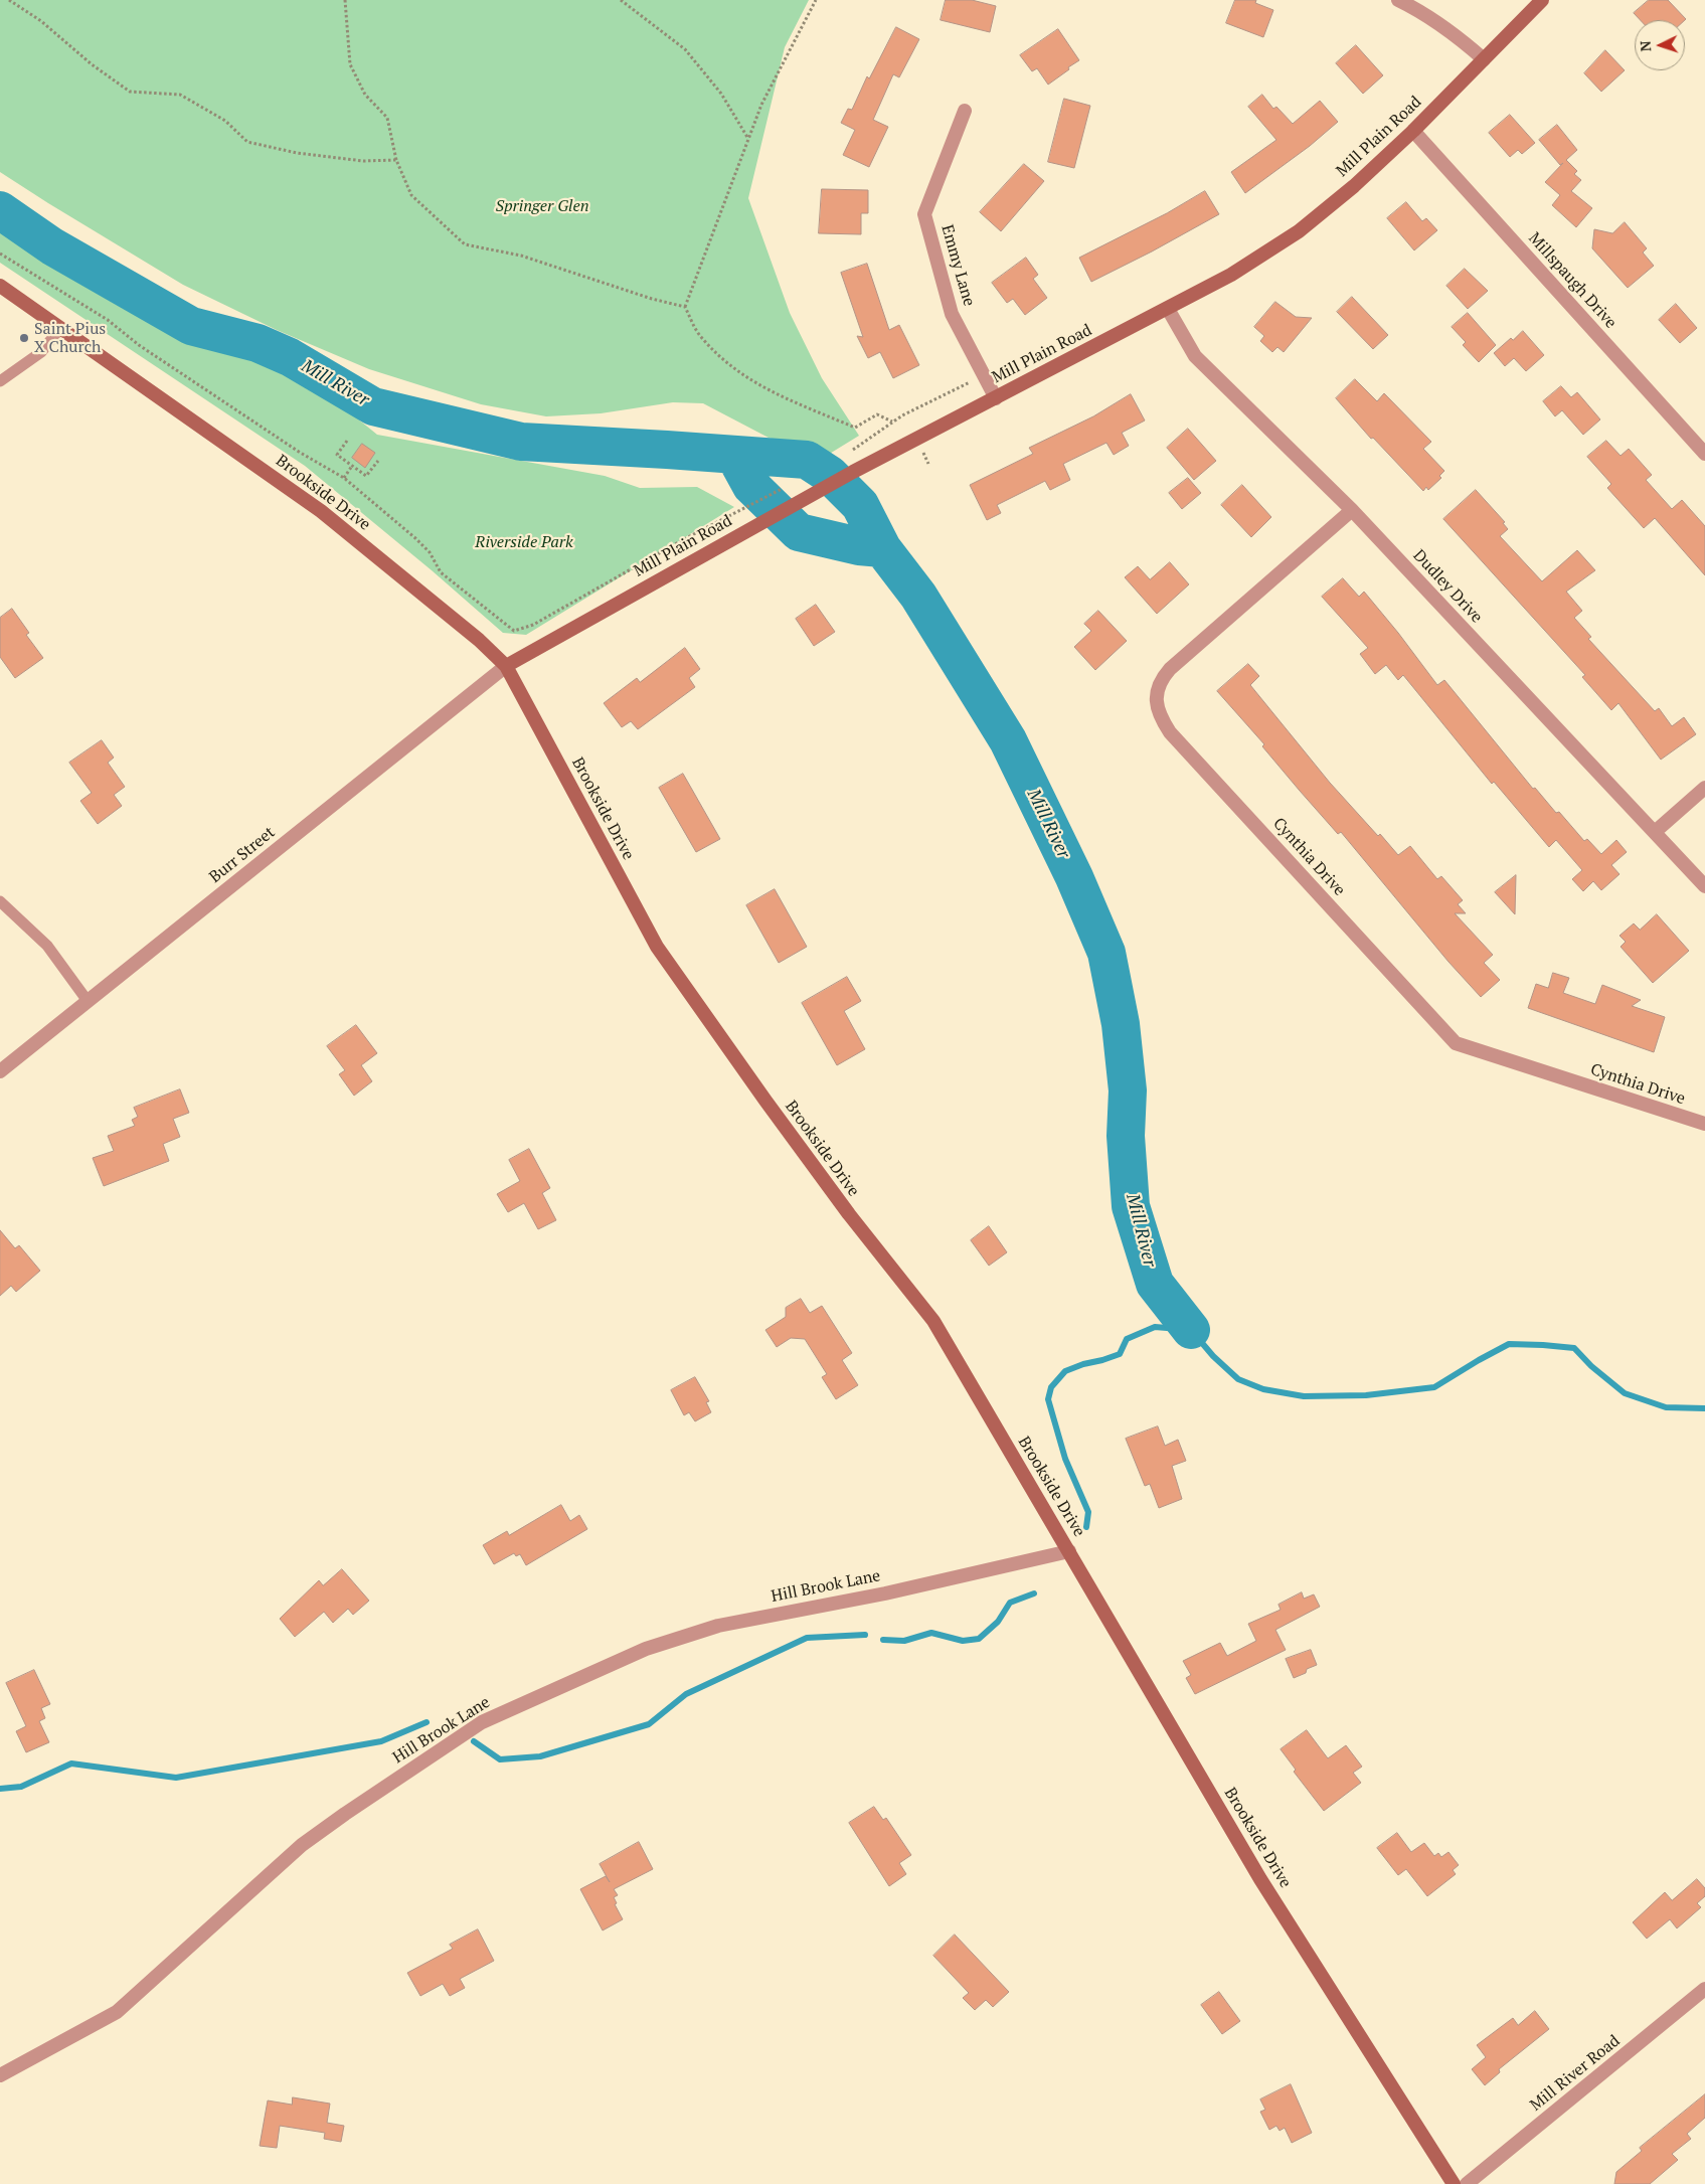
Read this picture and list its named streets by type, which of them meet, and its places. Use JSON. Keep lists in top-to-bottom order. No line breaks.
{"streets":{"main road":["Mill Plain Road","Brookside Drive"],"street":["Emmy Lane","Millspaugh Drive","Dudley Drive","Burr Street","Cynthia Drive","Hill Brook Lane","Mill River Road"]},"crossings":[["Mill Plain Road","Emmy Lane"],["Mill Plain Road","Millspaugh Drive"],["Mill Plain Road","Brookside Drive"],["Mill Plain Road","Dudley Drive"],["Mill Plain Road","Burr Street"],["Brookside Drive","Burr Street"],["Brookside Drive","Hill Brook Lane"],["Dudley Drive","Cynthia Drive"]],"water":["Mill River"],"parks":["Springer Glen","Riverside Park"],"places":["Saint Pius X Church"],"north":"left"}
